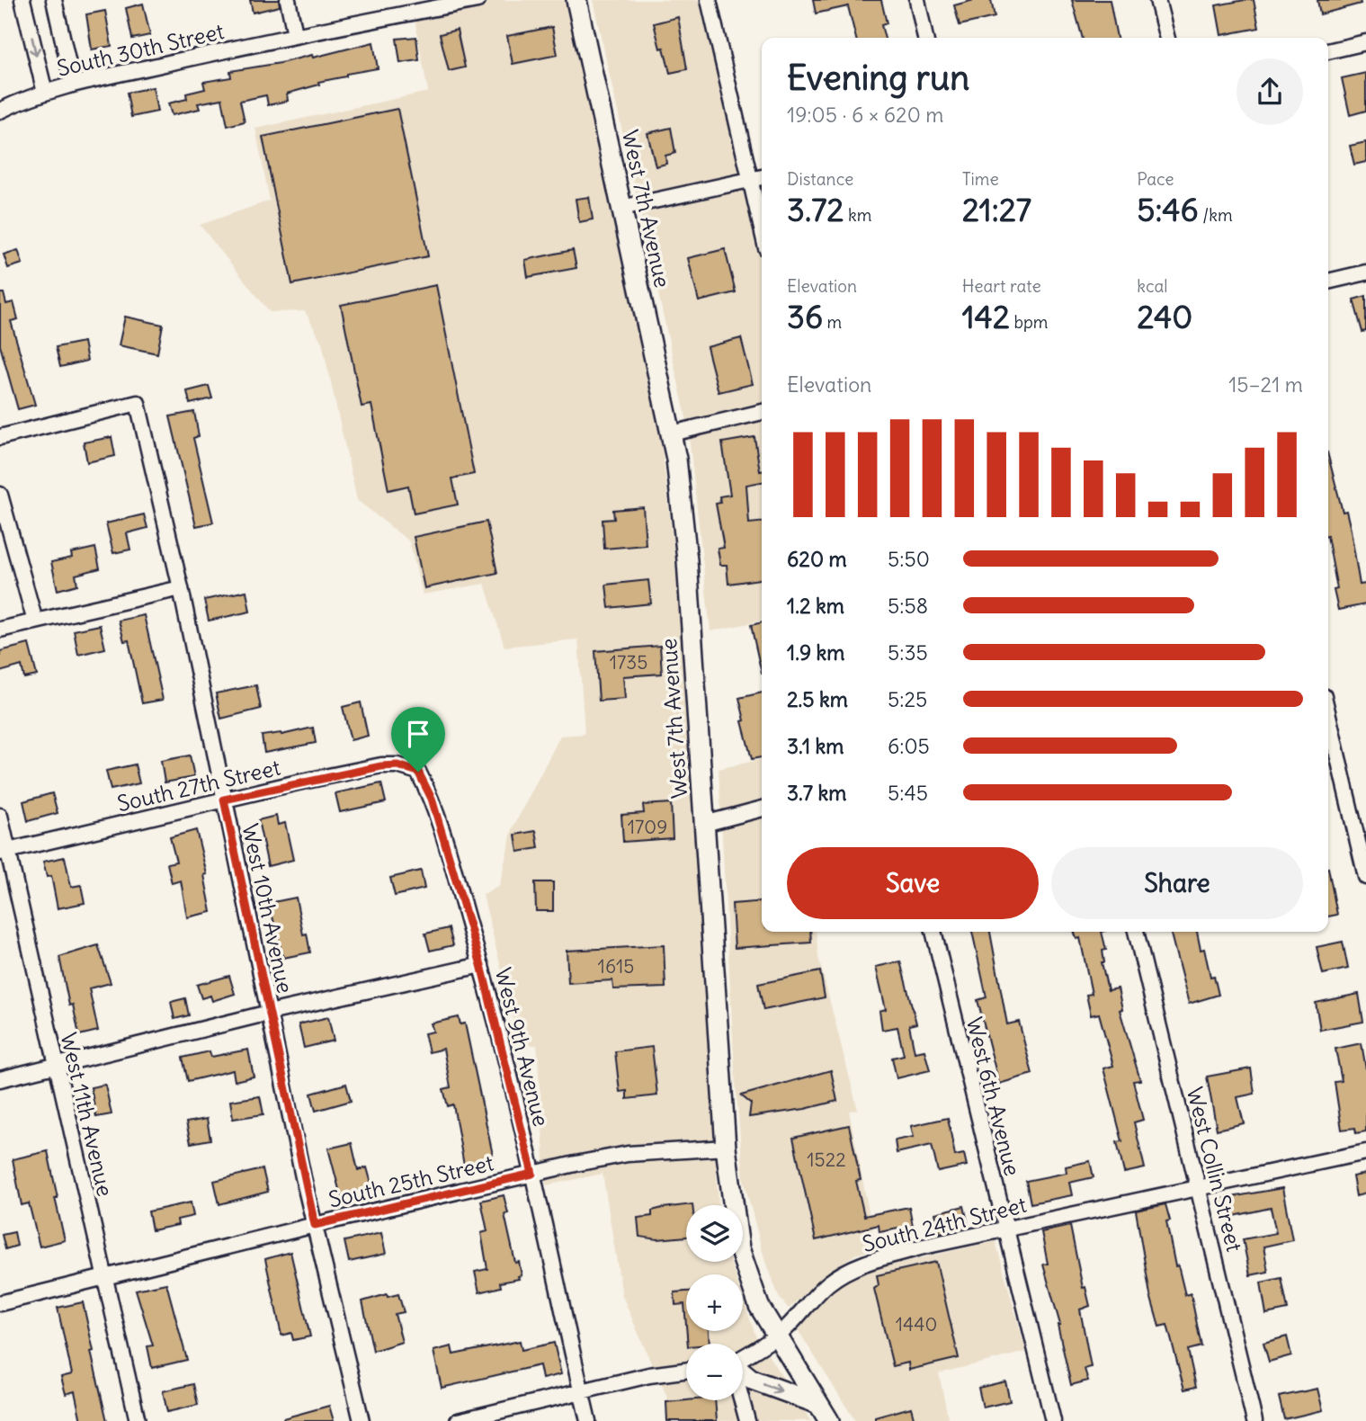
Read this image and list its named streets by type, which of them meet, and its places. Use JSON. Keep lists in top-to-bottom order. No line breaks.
{"streets":{"main road":["West 7th Avenue"],"street":["South 30th Street","South 27th Street","West 10th Avenue","West 9th Avenue","West 6th Avenue","West 11th Avenue","West Collin Street","South 25th Street","South 24th Street"]},"crossings":[["West 7th Avenue","South 25th Street"],["West 7th Avenue","South 24th Street"],["South 27th Street","West 10th Avenue"],["South 27th Street","West 9th Avenue"],["South 27th Street","West 11th Avenue"],["West 10th Avenue","South 25th Street"],["West 9th Avenue","South 25th Street"],["West 6th Avenue","South 24th Street"],["West 11th Avenue","South 25th Street"],["West Collin Street","South 24th Street"]],"house_numbers":["1735","1709","1615","1522","1440"],"page":{"heading":["Evening run","19:05 · 6 × 620 m"],"stats":[["Distance","3.72 km"],["Time","21:27"],["Pace","5:46 /km"],["Elevation","36 m"],["Heart rate","142 bpm"],["kcal","240"]],"chart":["Elevation","15–21 m"],"list":[{"name":"620 m","note":"5:50"},{"name":"1.2 km","note":"5:58"},{"name":"1.9 km","note":"5:35"},{"name":"2.5 km","note":"5:25"},{"name":"3.1 km","note":"6:05"},{"name":"3.7 km","note":"5:45"}],"buttons":["Save","Share"],"map_buttons":["+","−"]}}
